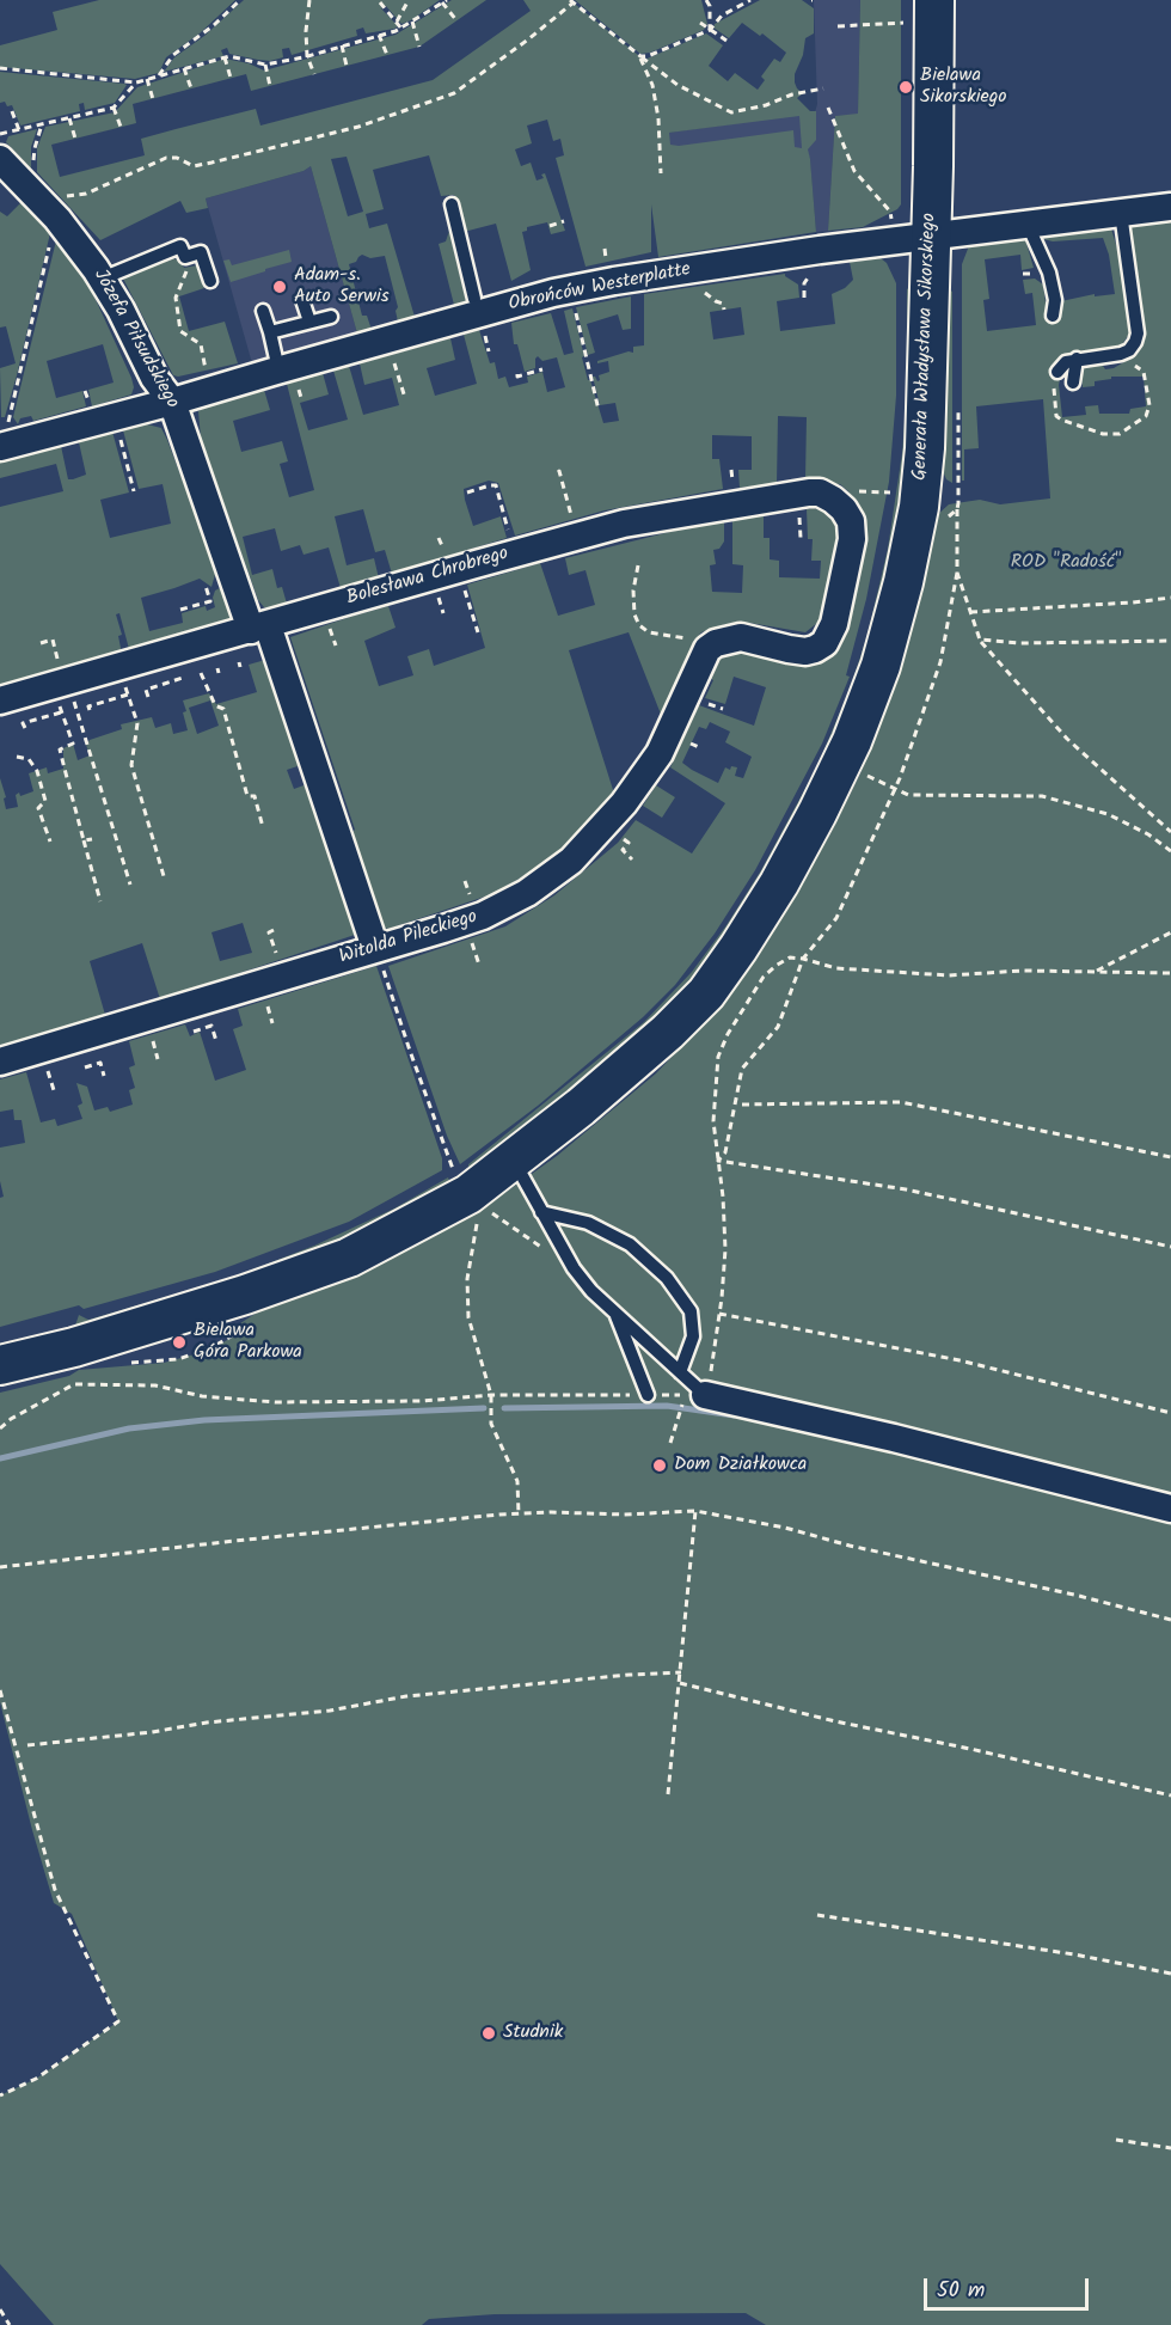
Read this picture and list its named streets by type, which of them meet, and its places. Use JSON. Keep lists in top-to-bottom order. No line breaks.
{"streets":{"main road":["Generała Władysława Sikorskiego"],"street":["Obrońców Westerplatte","Józefa Piłsudskiego","Bolesława Chrobrego","Witolda Pileckiego"]},"crossings":[["Obrońców Westerplatte","Józefa Piłsudskiego"],["Obrońców Westerplatte","Generała Władysława Sikorskiego"],["Józefa Piłsudskiego","Bolesława Chrobrego"],["Józefa Piłsudskiego","Witolda Pileckiego"],["Bolesława Chrobrego","Witolda Pileckiego"]],"parks":["ROD \"Radość\""],"places":["Bielawa Sikorskiego","Adam-s. Auto Serwis","Bielawa Góra Parkowa","Dom Działkowca","Studnik"],"scale_bar":"50 m"}
